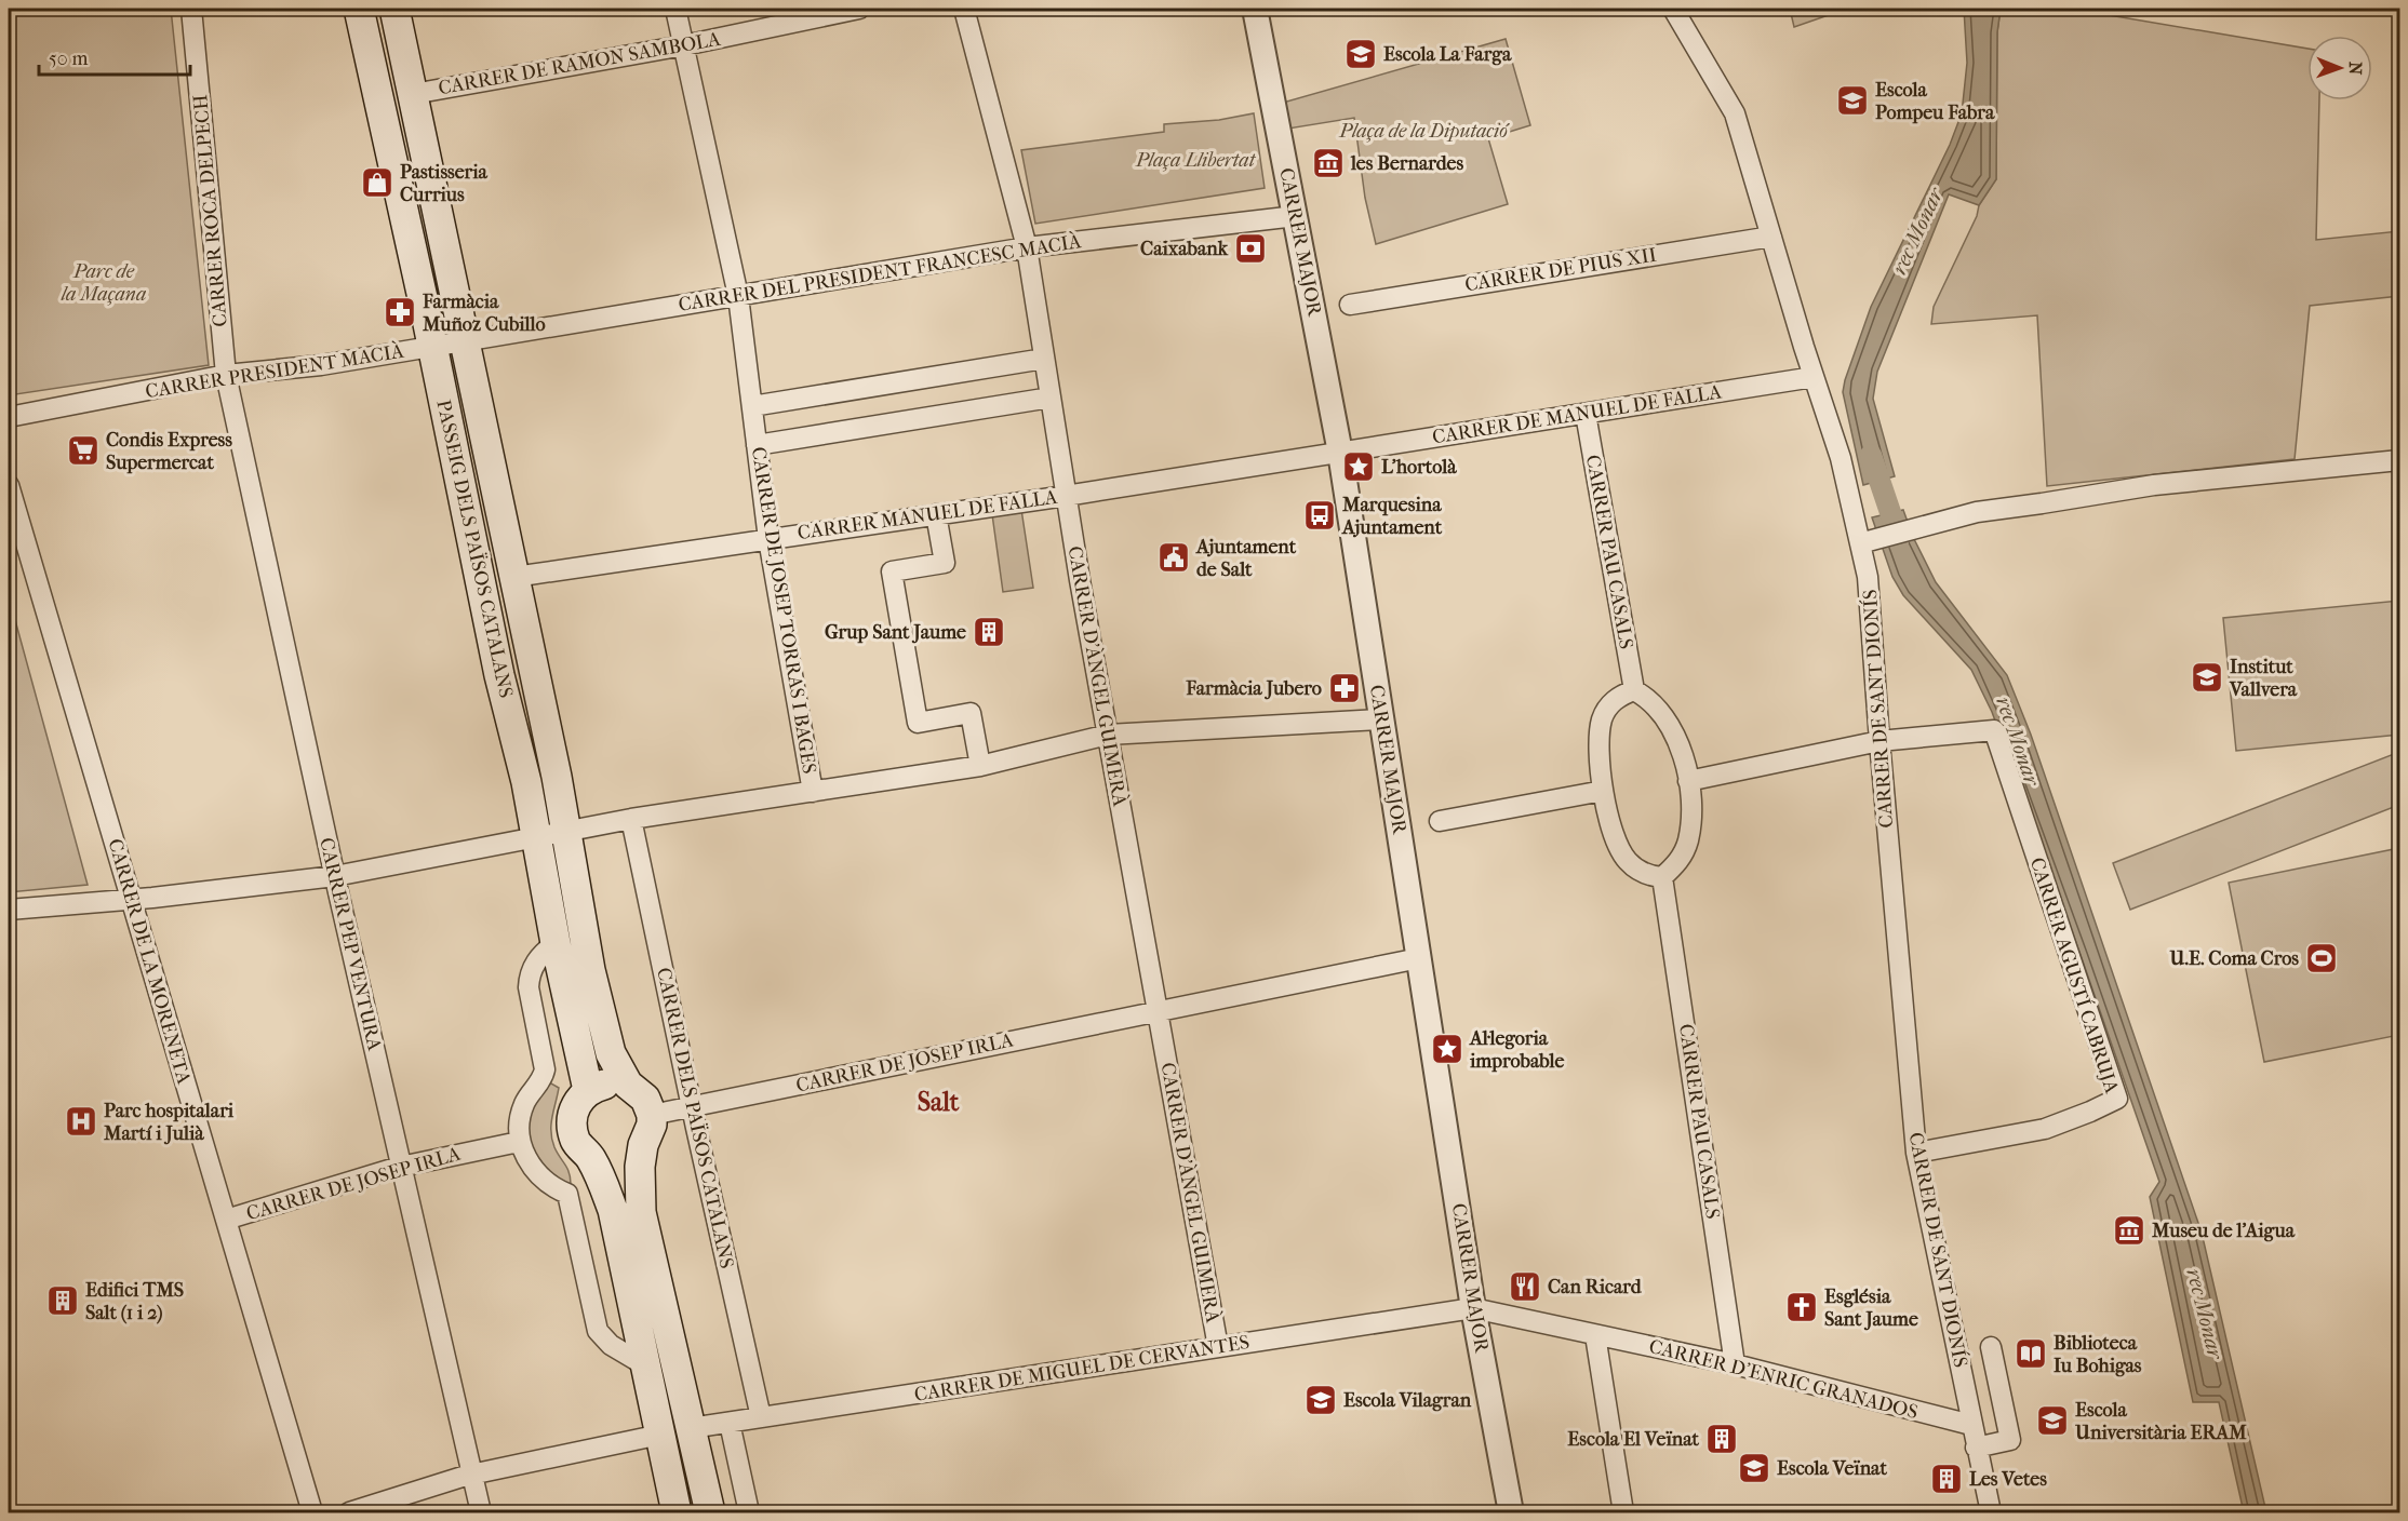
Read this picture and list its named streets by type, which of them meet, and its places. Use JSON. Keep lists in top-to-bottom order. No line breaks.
{"streets":{"main road":["PASSEIG DELS PAÏSOS CATALANS"],"street":["CARRER DE RAMON SAMBOLA","CARRER ROCA DELPECH","CARRER MAJOR","CARRER DE PIUS XII","CARRER DEL PRESIDENT FRANCESC MACIÀ","CARRER PRESIDENT MACIÀ","CARRER DE MANUEL DE FALLA","CARRER MANUEL DE FALLA","CARRER PAU CASALS","CARRER DE JOSEP TORRAS I BAGES","CARRER D'ÀNGEL GUIMERÀ","CARRER DE SANT DIONÍS","CARRER PEP VENTURA","CARRER DE LA MORENETA","CARRER AGUSTÍ CABRUJA","CARRER DE JOSEP IRLA","CARRER DELS PAÏSOS CATALANS","CARRER DE MIGUEL DE CERVANTES","CARRER D'ENRIC GRANADOS"]},"crossings":[["CARRER DE RAMON SAMBOLA","CARRER DE JOSEP TORRAS I BAGES"],["CARRER ROCA DELPECH","CARRER PRESIDENT MACIÀ"],["CARRER ROCA DELPECH","CARRER PEP VENTURA"],["CARRER MAJOR","CARRER DEL PRESIDENT FRANCESC MACIÀ"],["CARRER MAJOR","CARRER DE MANUEL DE FALLA"],["CARRER MAJOR","CARRER MANUEL DE FALLA"],["CARRER MAJOR","CARRER DE JOSEP IRLA"],["CARRER MAJOR","CARRER DE MIGUEL DE CERVANTES"],["CARRER MAJOR","CARRER D'ENRIC GRANADOS"],["CARRER DE PIUS XII","CARRER DE SANT DIONÍS"],["CARRER DEL PRESIDENT FRANCESC MACIÀ","CARRER PRESIDENT MACIÀ"],["CARRER DEL PRESIDENT FRANCESC MACIÀ","CARRER DE JOSEP TORRAS I BAGES"],["CARRER DEL PRESIDENT FRANCESC MACIÀ","CARRER D'ÀNGEL GUIMERÀ"],["CARRER PRESIDENT MACIÀ","PASSEIG DELS PAÏSOS CATALANS"],["CARRER PRESIDENT MACIÀ","CARRER PEP VENTURA"],["CARRER DE MANUEL DE FALLA","CARRER MANUEL DE FALLA"],["CARRER DE MANUEL DE FALLA","CARRER PAU CASALS"],["CARRER DE MANUEL DE FALLA","CARRER DE SANT DIONÍS"],["CARRER MANUEL DE FALLA","CARRER DE JOSEP TORRAS I BAGES"],["CARRER MANUEL DE FALLA","CARRER D'ÀNGEL GUIMERÀ"],["PASSEIG DELS PAÏSOS CATALANS","CARRER DE JOSEP IRLA"],["CARRER PAU CASALS","CARRER D'ENRIC GRANADOS"],["CARRER D'ÀNGEL GUIMERÀ","CARRER DE JOSEP IRLA"],["CARRER D'ÀNGEL GUIMERÀ","CARRER DE MIGUEL DE CERVANTES"],["CARRER DE SANT DIONÍS","CARRER AGUSTÍ CABRUJA"],["CARRER DE SANT DIONÍS","CARRER D'ENRIC GRANADOS"],["CARRER PEP VENTURA","CARRER DE JOSEP IRLA"],["CARRER DE LA MORENETA","CARRER DE JOSEP IRLA"],["CARRER DE JOSEP IRLA","CARRER DELS PAÏSOS CATALANS"],["CARRER DELS PAÏSOS CATALANS","CARRER DE MIGUEL DE CERVANTES"],["CARRER DE MIGUEL DE CERVANTES","CARRER D'ENRIC GRANADOS"]],"districts":["Salt"],"water":["rec Monar"],"parks":["Plaça de la Diputació","Plaça Llibertat","Parc de la Maçana"],"places":{"school or university":["Escola La Farga","Escola Pompeu Fabra","Institut Vallvera","Escola Vilagran","Escola Universitària ERAM","Escola Veïnat"],"museum":["les Bernardes","Museu de l'Aigua"],"shop":["Pastisseria Currius"],"bank":["Caixabank"],"pharmacy":["Farmàcia Muñoz Cubillo","Farmàcia Jubero"],"supermarket":["Condis Express Supermercat"],"place":["L'hortolà","Al·legoria improbable"],"bus stop":["Marquesina Ajuntament"],"public building":["Ajuntament de Salt"],"building":["Grup Sant Jaume","Edifici TMS Salt (1 i 2)","Escola El Veïnat","Les Vetes"],"sports":["U.E. Coma Cros"],"hospital":["Parc hospitalari Martí i Julià"],"restaurant":["Can Ricard"],"church":["Església Sant Jaume"],"library":["Biblioteca Iu Bohigas"]},"scale_bar":"50 m","north":"right"}
